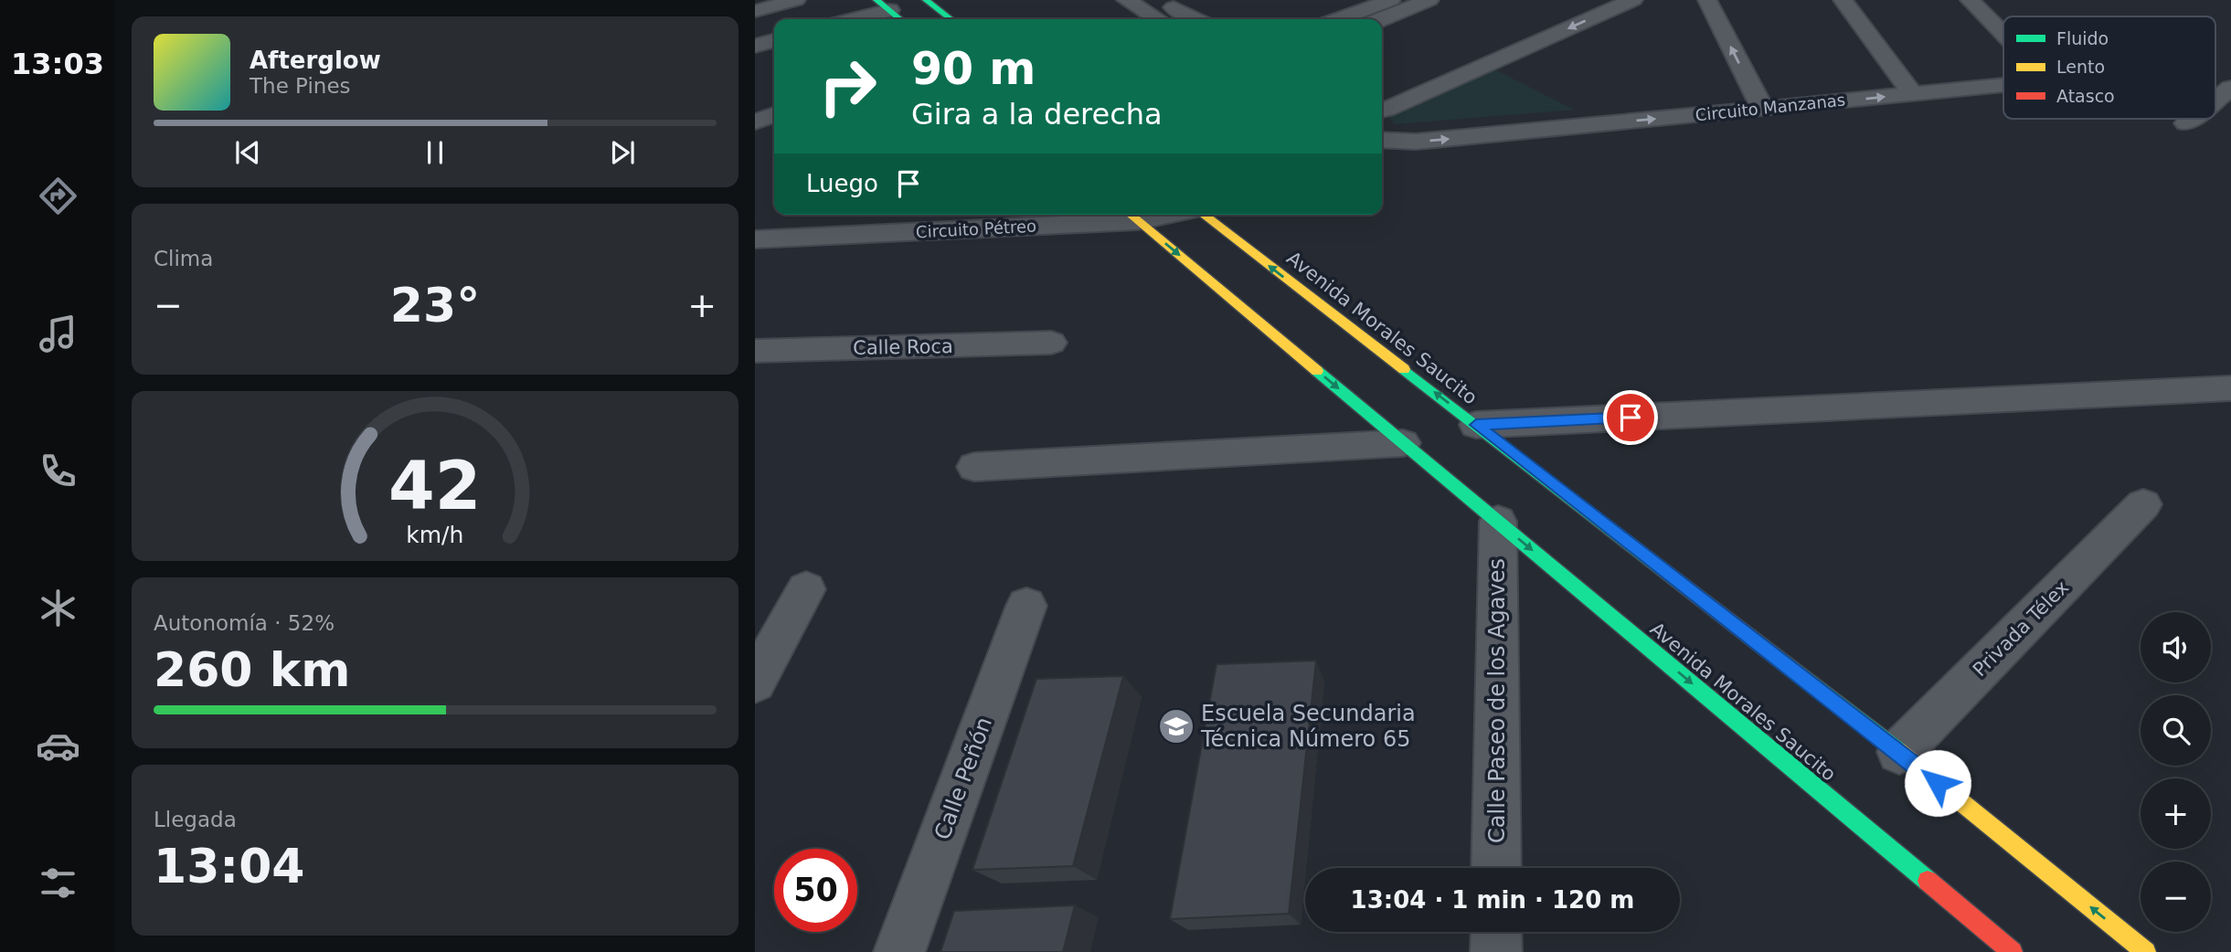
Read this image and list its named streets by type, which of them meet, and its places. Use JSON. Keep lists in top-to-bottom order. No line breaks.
{"streets":{"main road":["Avenida Morales Saucito"],"street":["Circuito Manzanas","Circuito Pétreo","Calle Roca","Privada Télex","Calle Paseo de los Agaves","Calle Peñón"]},"crossings":[["Circuito Pétreo","Avenida Morales Saucito"],["Avenida Morales Saucito","Privada Télex"],["Avenida Morales Saucito","Calle Paseo de los Agaves"]],"places":{"school or university":["Escuela Secundaria Técnica Número 65"]},"legend":["Fluido","Lento","Atasco"],"page":{"tabs":"13:03","turn":["90 m","Gira a la derecha"],"song":["Afterglow","The Pines"],"then":"Luego","tile":["Clima",["Autonomía · 52%","260 km"],["Llegada","13:04"]],"heat":["−","23°","+"],"map_buttons":["+","−"],"limit":"50","trip":"13:04 · 1 min · 120 m","gauge":["42","km/h"]}}
